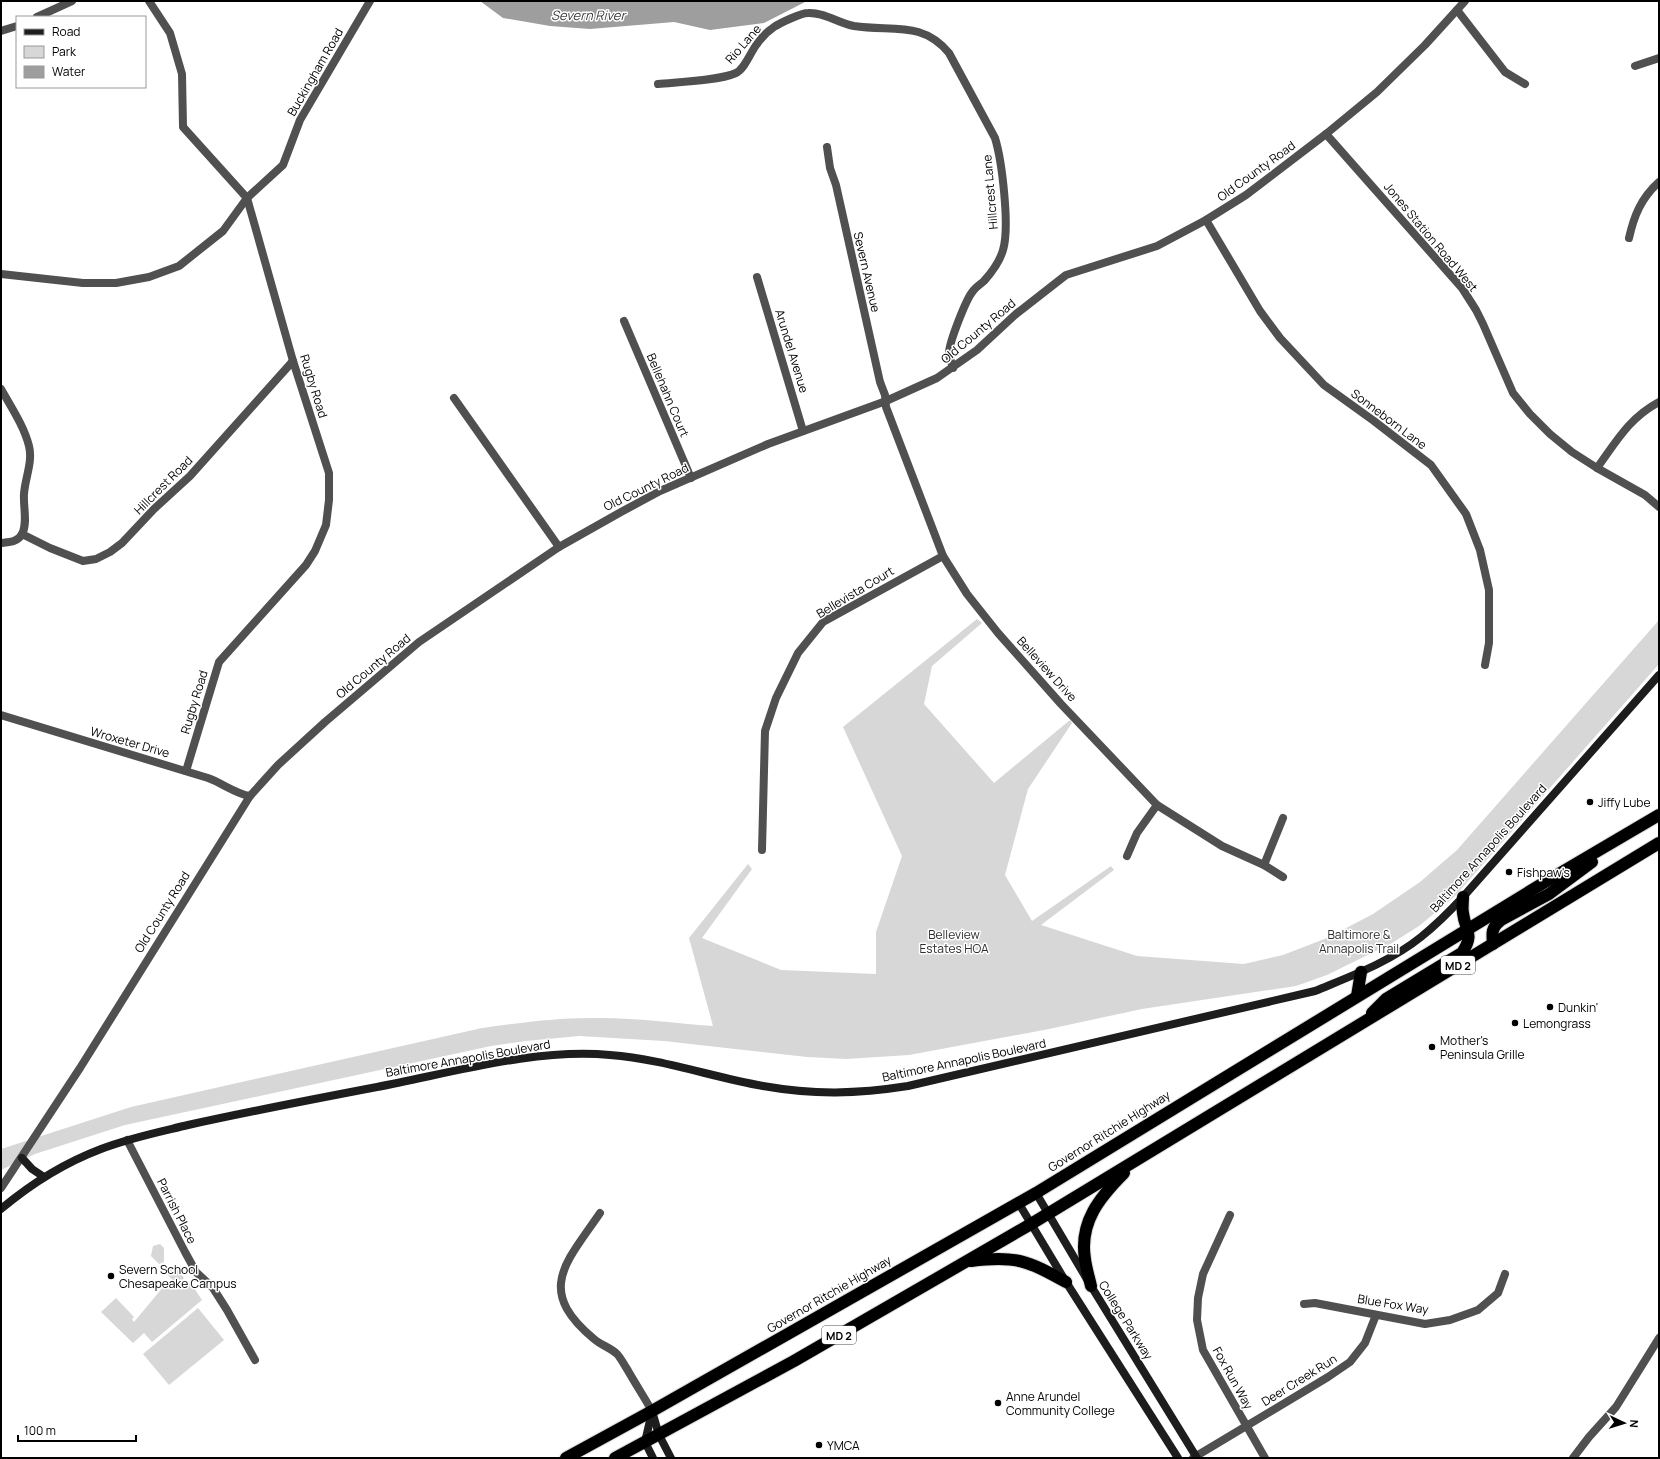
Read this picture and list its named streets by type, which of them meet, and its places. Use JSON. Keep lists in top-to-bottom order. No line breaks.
{"streets":{"highway":["MD 2","Governor Ritchie Highway"],"street":["Rio Lane","Buckingham Road","Old County Road","Hillcrest Lane","Jones Station Road West","Severn Avenue","Arundel Avenue","Rugby Road","Bellehahn Court","Sonneborn Lane","Hillcrest Road","Bellevista Court","Belleview Drive","Wroxeter Drive","Baltimore Annapolis Boulevard","Parrish Place","Blue Fox Way","College Parkway","Fox Run Way","Deer Creek Run"]},"crossings":[["Rio Lane","Hillcrest Lane"],["Buckingham Road","Rugby Road"],["Old County Road","Hillcrest Lane"],["Old County Road","Jones Station Road West"],["Old County Road","Severn Avenue"],["Old County Road","Arundel Avenue"],["Old County Road","Bellehahn Court"],["Old County Road","Sonneborn Lane"],["Old County Road","Belleview Drive"],["Old County Road","Wroxeter Drive"],["Severn Avenue","Belleview Drive"],["Rugby Road","Hillcrest Road"],["Rugby Road","Wroxeter Drive"],["Bellevista Court","Belleview Drive"],["Baltimore Annapolis Boulevard","Parrish Place"],["MD 2","College Parkway"],["Governor Ritchie Highway","College Parkway"],["Blue Fox Way","Deer Creek Run"],["College Parkway","Deer Creek Run"],["Fox Run Way","Deer Creek Run"]],"water":["Severn River"],"parks":["Belleview Estates HOA","Baltimore & Annapolis Trail"],"places":["Jiffy Lube","Fishpaw's","Dunkin'","Lemongrass","Mother's Peninsula Grille","Severn School Chesapeake Campus","Anne Arundel Community College","YMCA"],"legend":["Road","Park","Water"],"scale_bar":"100 m","north":"right"}
